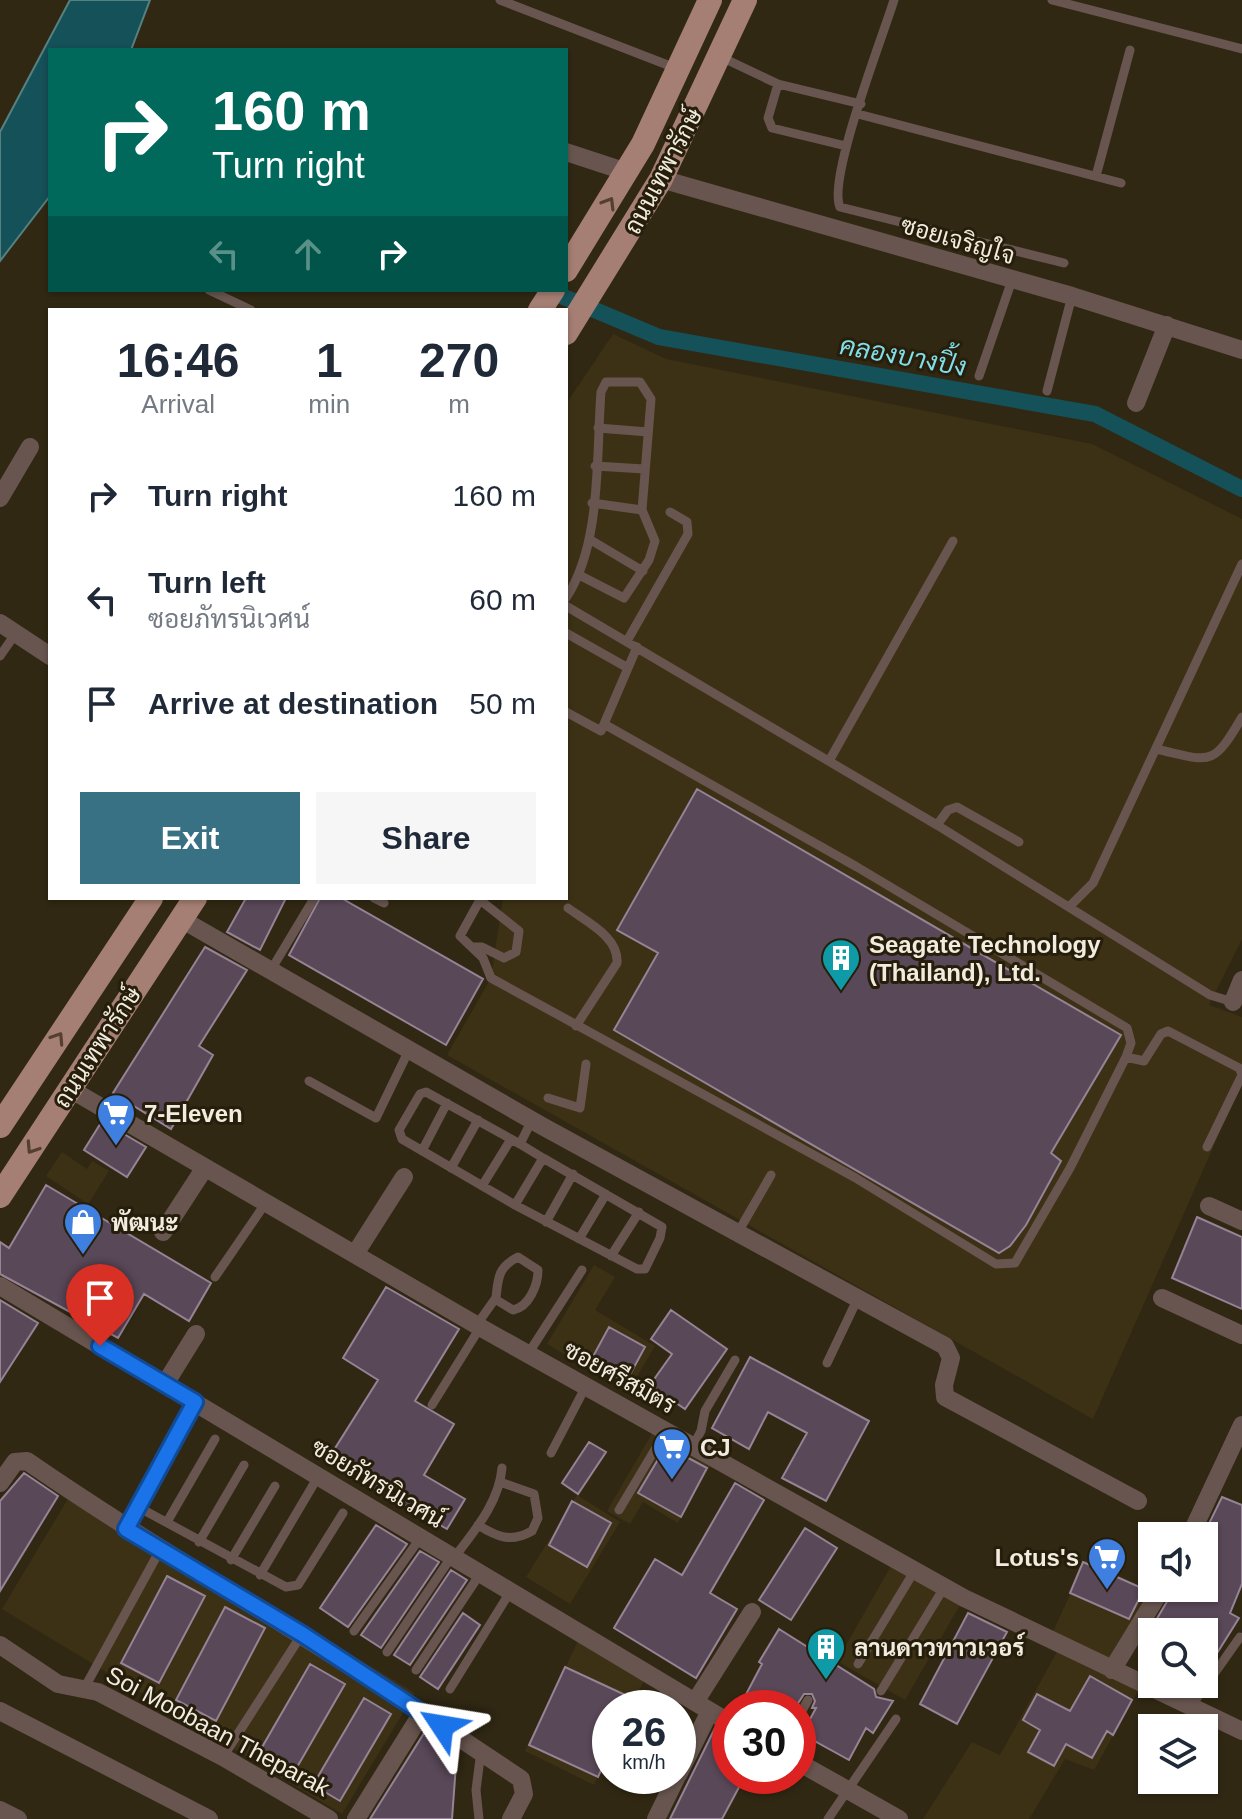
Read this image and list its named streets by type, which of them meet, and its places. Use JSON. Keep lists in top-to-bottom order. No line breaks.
{"streets":{"main road":["ถนนเทพารักษ์"],"street":["ซอยเจริญใจ","ซอยศรีสมิตร","ซอยภัทรนิเวศน์","Soi Moobaan Theparak"]},"crossings":[["ถนนเทพารักษ์","ซอยเจริญใจ"],["ถนนเทพารักษ์","ซอยศรีสมิตร"]],"water":["คลองบางปิ้ง"],"places":{"building":["Seagate Technology (Thailand), Ltd.","ลานดาวทาวเวอร์"],"supermarket":["7-Eleven","CJ","Lotus's"],"shop":["พัฒนะ"]},"page":{"turn":["160 m","Turn right"],"eta":["16:46","Arrival","1","min","270","m"],"list":[{"name":"Turn right","value":"160 m"},{"name":"Turn left","note":"ซอยภัทรนิเวศน์","value":"60 m"},{"name":"Arrive at destination","value":"50 m"}],"buttons":["Exit","Share"],"speed":"26 km/h","limit":"30"}}
